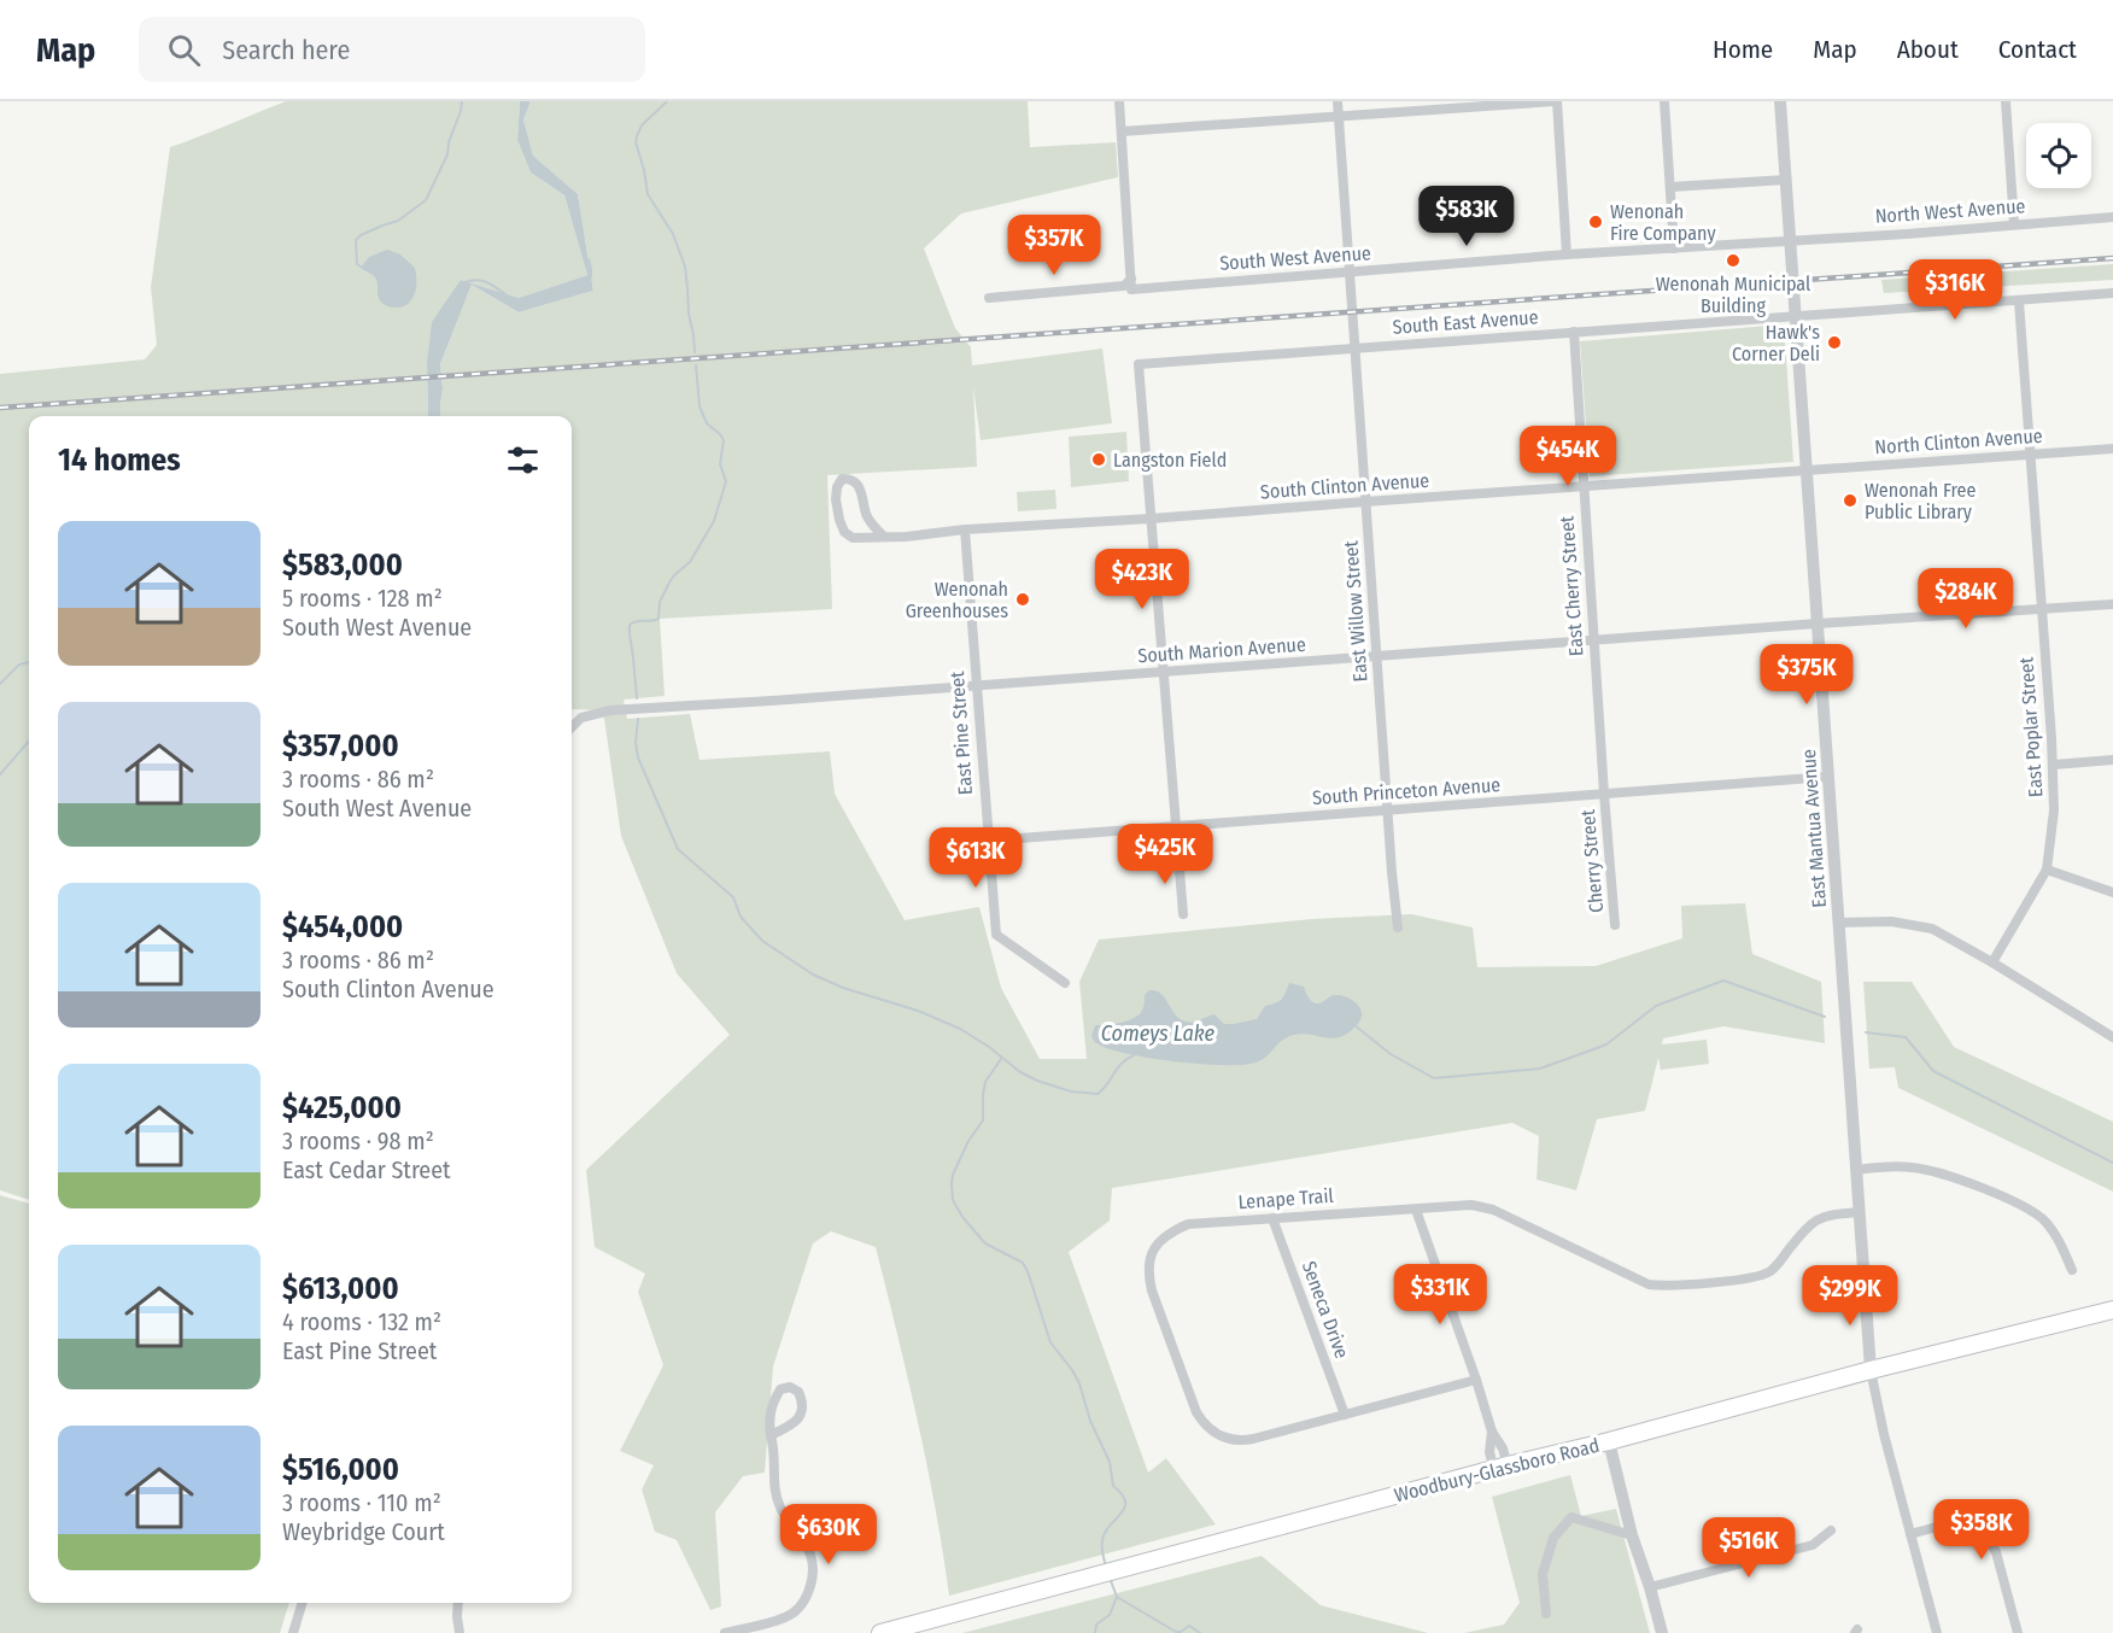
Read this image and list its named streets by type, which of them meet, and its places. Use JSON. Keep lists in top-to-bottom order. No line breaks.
{"streets":{"main road":["Woodbury-Glassboro Road"],"street":["North West Avenue","South West Avenue","South East Avenue","North Clinton Avenue","South Clinton Avenue","East Cherry Street","East Willow Street","South Marion Avenue","East Poplar Street","East Pine Street","South Princeton Avenue","East Mantua Avenue","Cherry Street","Lenape Trail","Seneca Drive"]},"crossings":[["North West Avenue","South West Avenue"],["North West Avenue","East Mantua Avenue"],["South West Avenue","East Willow Street"],["South West Avenue","East Mantua Avenue"],["South East Avenue","South Clinton Avenue"],["South East Avenue","East Cherry Street"],["South East Avenue","East Willow Street"],["South East Avenue","East Poplar Street"],["South East Avenue","East Mantua Avenue"],["North Clinton Avenue","South Clinton Avenue"],["North Clinton Avenue","East Poplar Street"],["North Clinton Avenue","East Mantua Avenue"],["South Clinton Avenue","East Cherry Street"],["South Clinton Avenue","East Willow Street"],["South Clinton Avenue","East Pine Street"],["South Clinton Avenue","East Mantua Avenue"],["East Cherry Street","South Marion Avenue"],["East Cherry Street","South Princeton Avenue"],["East Cherry Street","Cherry Street"],["East Willow Street","South Marion Avenue"],["East Willow Street","South Princeton Avenue"],["South Marion Avenue","East Poplar Street"],["South Marion Avenue","East Pine Street"],["South Marion Avenue","East Mantua Avenue"],["East Pine Street","South Princeton Avenue"],["South Princeton Avenue","East Mantua Avenue"],["South Princeton Avenue","Cherry Street"],["East Mantua Avenue","Lenape Trail"],["East Mantua Avenue","Woodbury-Glassboro Road"],["Lenape Trail","Seneca Drive"]],"water":["Comeys Lake"],"places":["Wenonah Fire Company","Wenonah Municipal Building","Hawk's Corner Deli","Langston Field","Wenonah Free Public Library","Wenonah Greenhouses"],"page":{"header":"Map","search":"Search here","nav":["Home","Map","About","Contact"],"price":["$583K","$357K","$316K","$454K","$423K","$284K","$375K","$425K","$613K","$331K","$299K","$358K","$630K","$516K"],"heading":"14 homes","list":[{"name":"$583,000","note":"5 rooms · 128 m² · South West Avenue"},{"name":"$357,000","note":"3 rooms · 86 m² · South West Avenue"},{"name":"$454,000","note":"3 rooms · 86 m² · South Clinton Avenue"},{"name":"$425,000","note":"3 rooms · 98 m² · East Cedar Street"},{"name":"$613,000","note":"4 rooms · 132 m² · East Pine Street"},{"name":"$516,000","note":"3 rooms · 110 m² · Weybridge Court"}]}}
